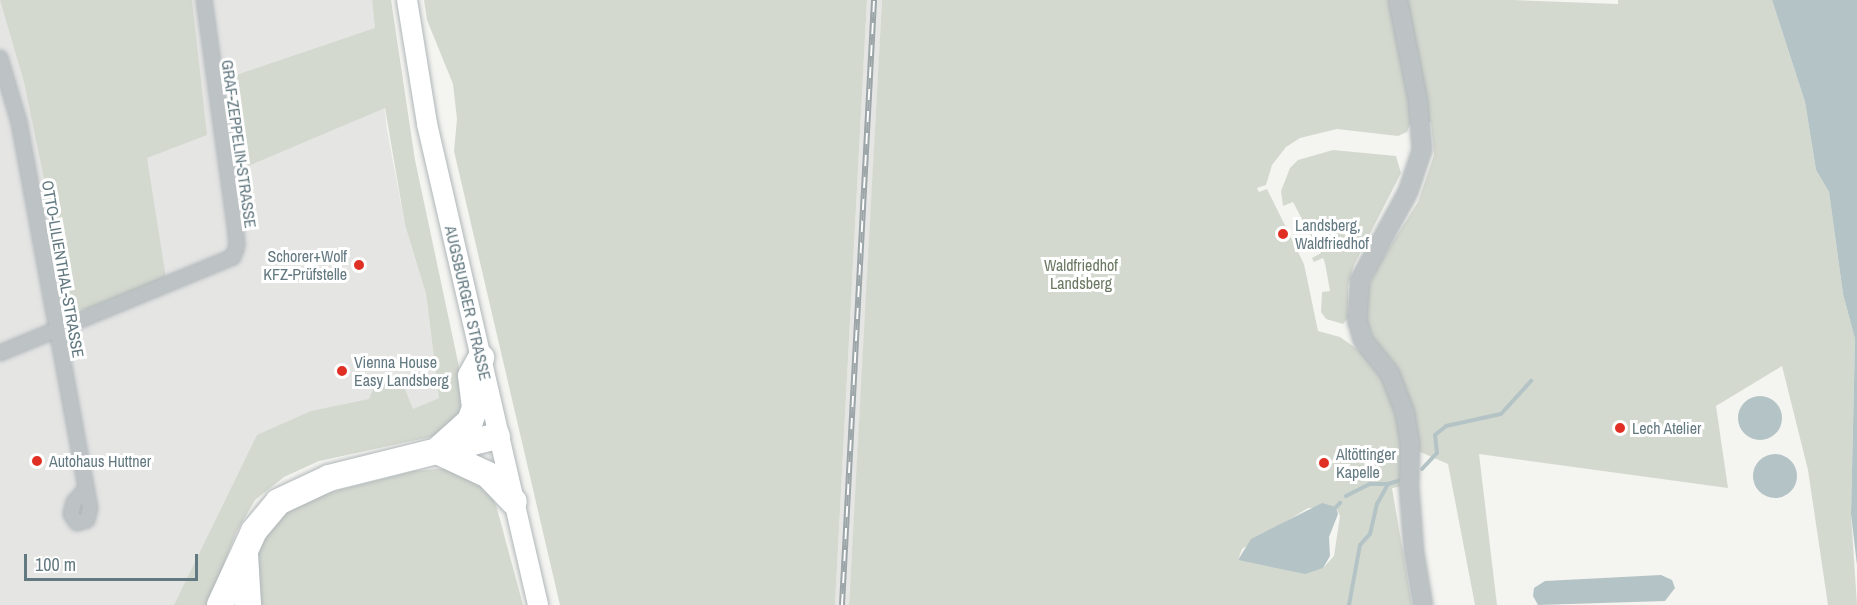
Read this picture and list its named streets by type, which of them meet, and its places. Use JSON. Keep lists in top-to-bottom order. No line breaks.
{"streets":{"main road":["AUGSBURGER STRASSE"],"street":["GRAF-ZEPPELIN-STRASSE","OTTO-LILIENTHAL-STRASSE"]},"crossings":[["GRAF-ZEPPELIN-STRASSE","OTTO-LILIENTHAL-STRASSE"]],"parks":["Waldfriedhof Landsberg"],"places":["Landsberg, Waldfriedhof","Schorer+Wolf KFZ-Prüfstelle","Vienna House Easy Landsberg","Lech Atelier","Autohaus Huttner","Altöttinger Kapelle"],"scale_bar":"100 m"}
